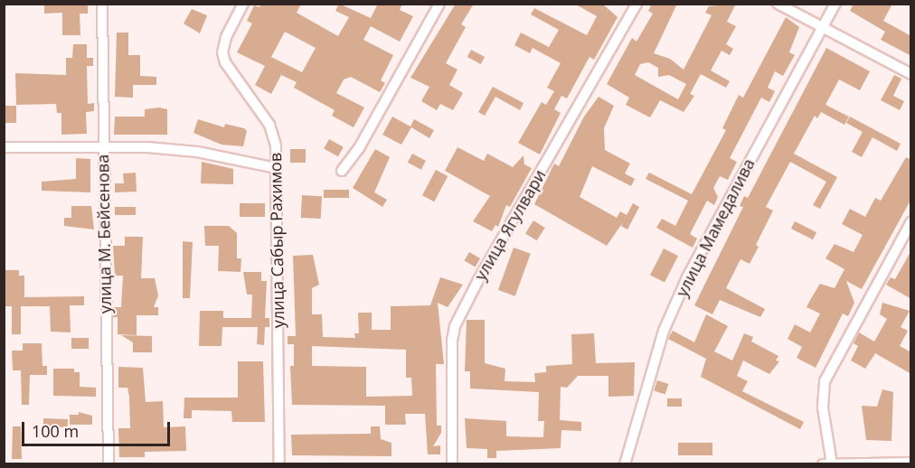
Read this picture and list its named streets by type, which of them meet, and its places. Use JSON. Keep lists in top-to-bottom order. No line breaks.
{"streets":{"street":["улица Ягулвари","улица Мамедалива","улица М. Бейсенова","улица Сабыр Рахимов"]},"scale_bar":"100 m"}
